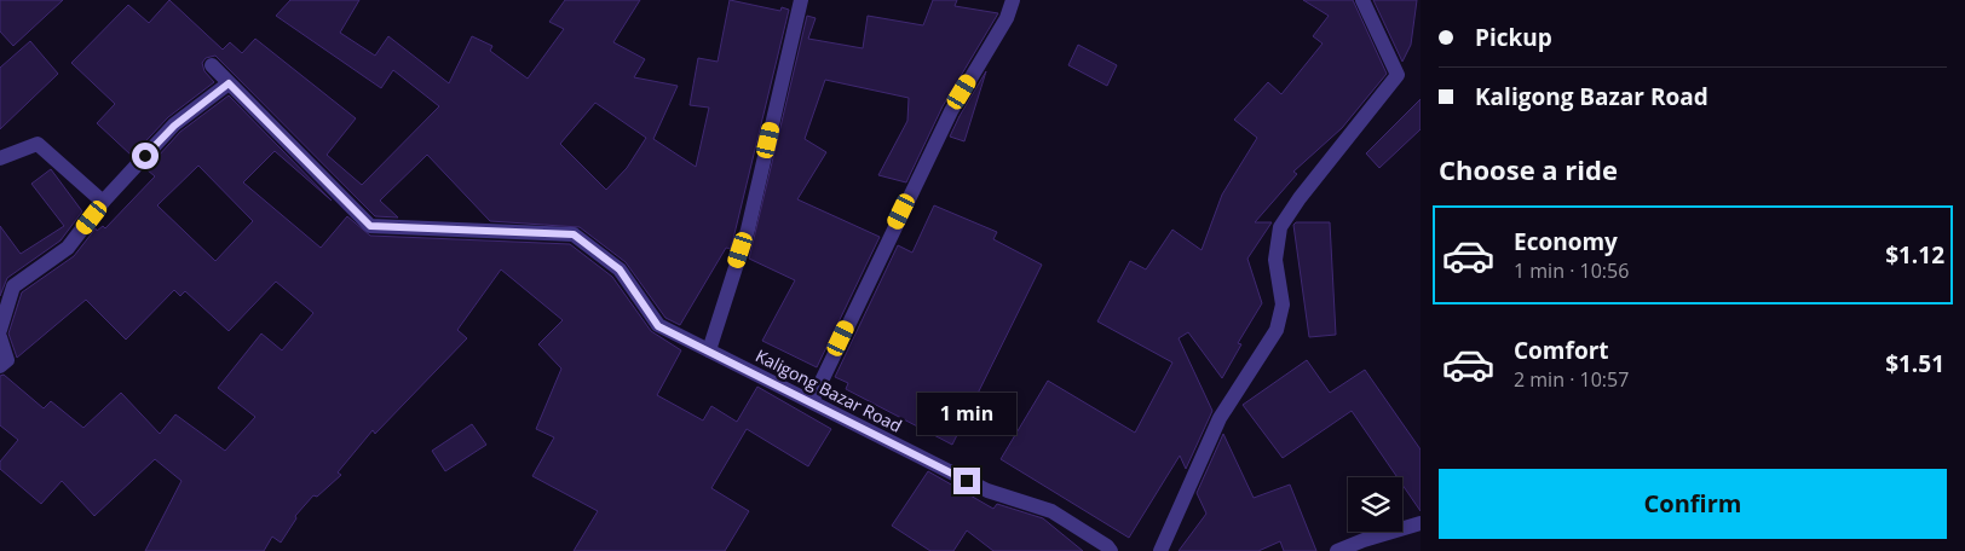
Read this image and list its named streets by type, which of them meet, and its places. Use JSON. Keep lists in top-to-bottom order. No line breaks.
{"streets":{"street":["Kaligong Bazar Road"]},"page":{"banner":["Pickup","Kaligong Bazar Road"],"heading":"Choose a ride","list":[{"name":"Economy","note":"1 min · 10:56","value":"$1.12"},{"name":"Comfort","note":"2 min · 10:57","value":"$1.51"}],"bubble":"1 min","buttons":"Confirm"}}
